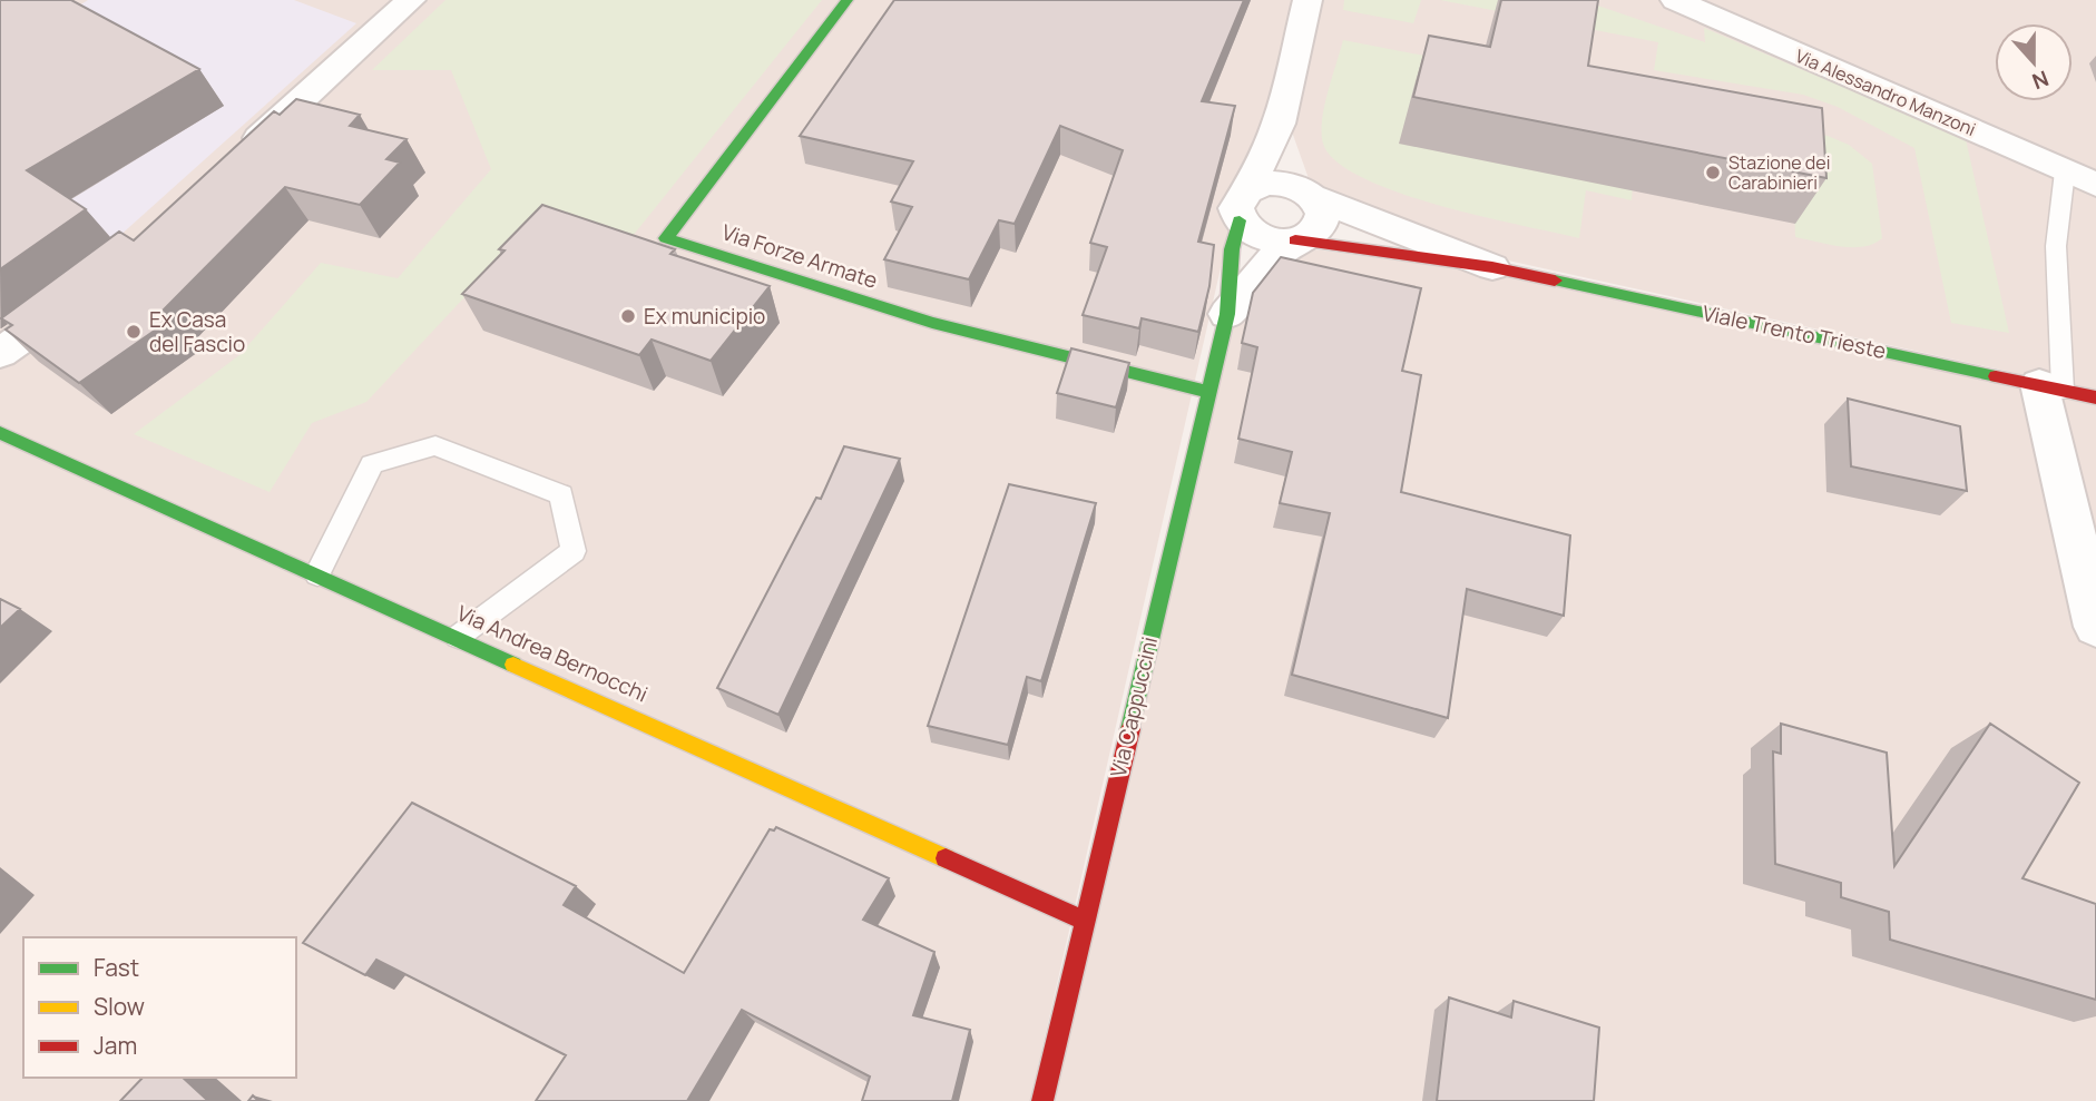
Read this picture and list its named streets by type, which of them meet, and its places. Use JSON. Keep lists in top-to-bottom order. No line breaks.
{"streets":{"street":["Via Alessandro Manzoni","Via Forze Armate","Viale Trento Trieste","Via Andrea Bernocchi","Via Cappuccini"]},"crossings":[["Via Forze Armate","Via Cappuccini"],["Viale Trento Trieste","Via Cappuccini"],["Via Andrea Bernocchi","Via Cappuccini"]],"places":["Stazione dei Carabinieri","Ex municipio","Ex Casa del Fascio"],"legend":["Fast","Slow","Jam"],"north":"bottom"}
